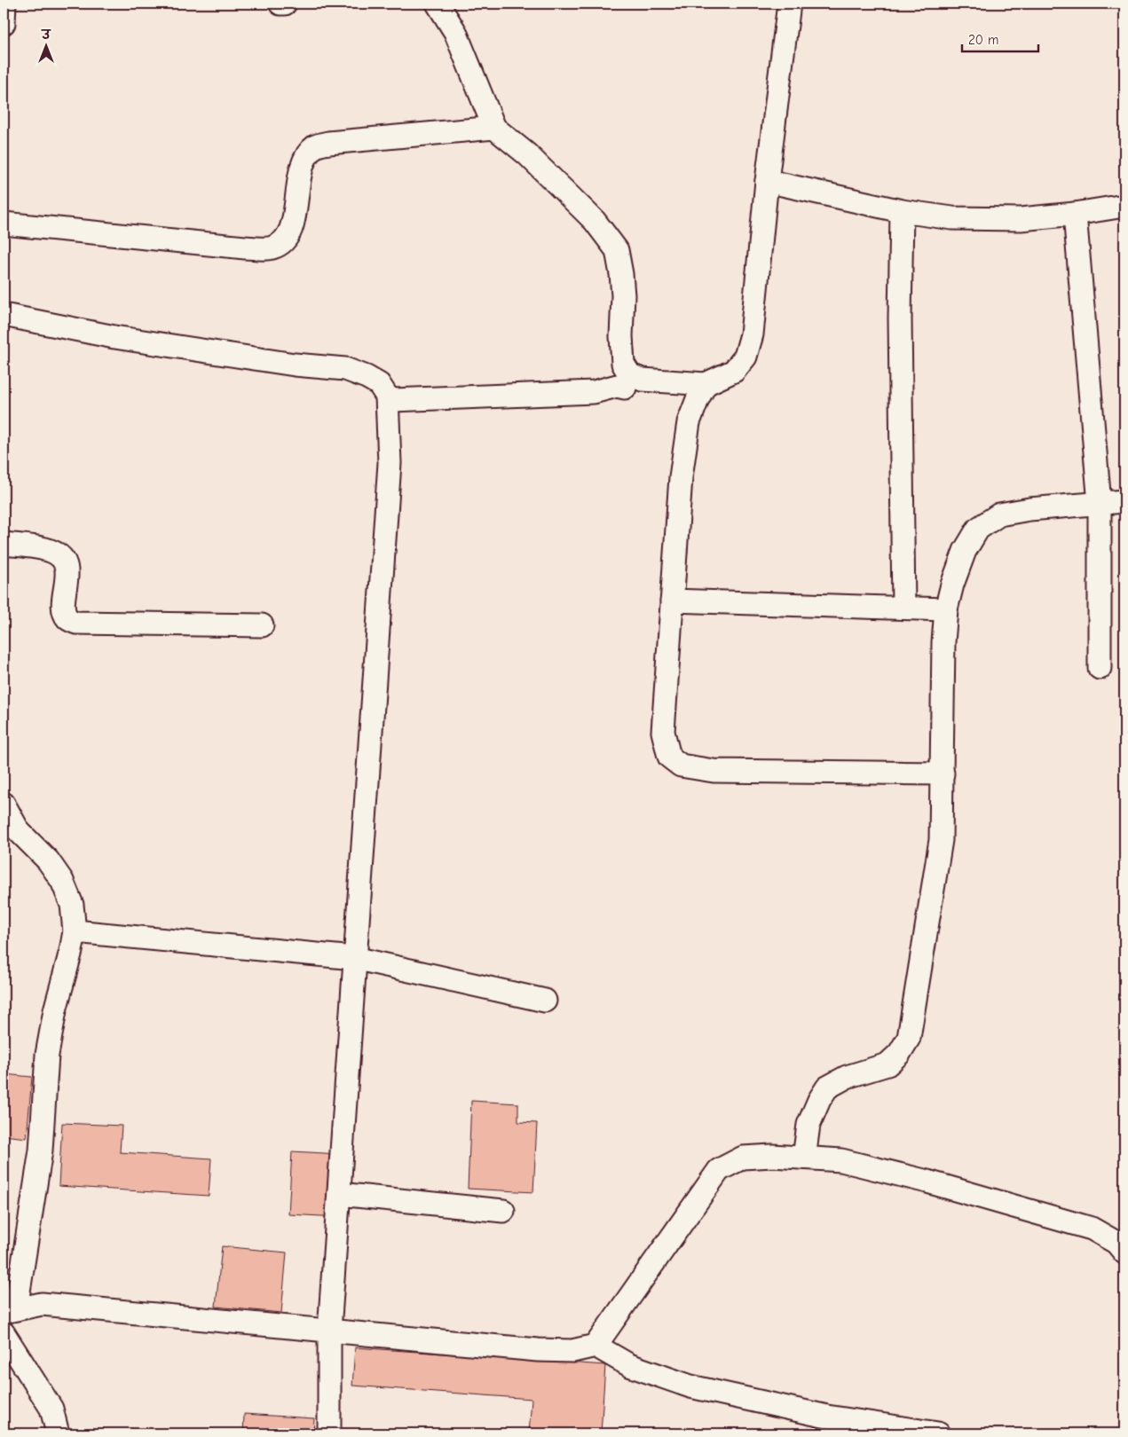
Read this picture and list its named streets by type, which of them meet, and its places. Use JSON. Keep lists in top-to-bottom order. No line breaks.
{"scale_bar":"20 m","north":"top"}
